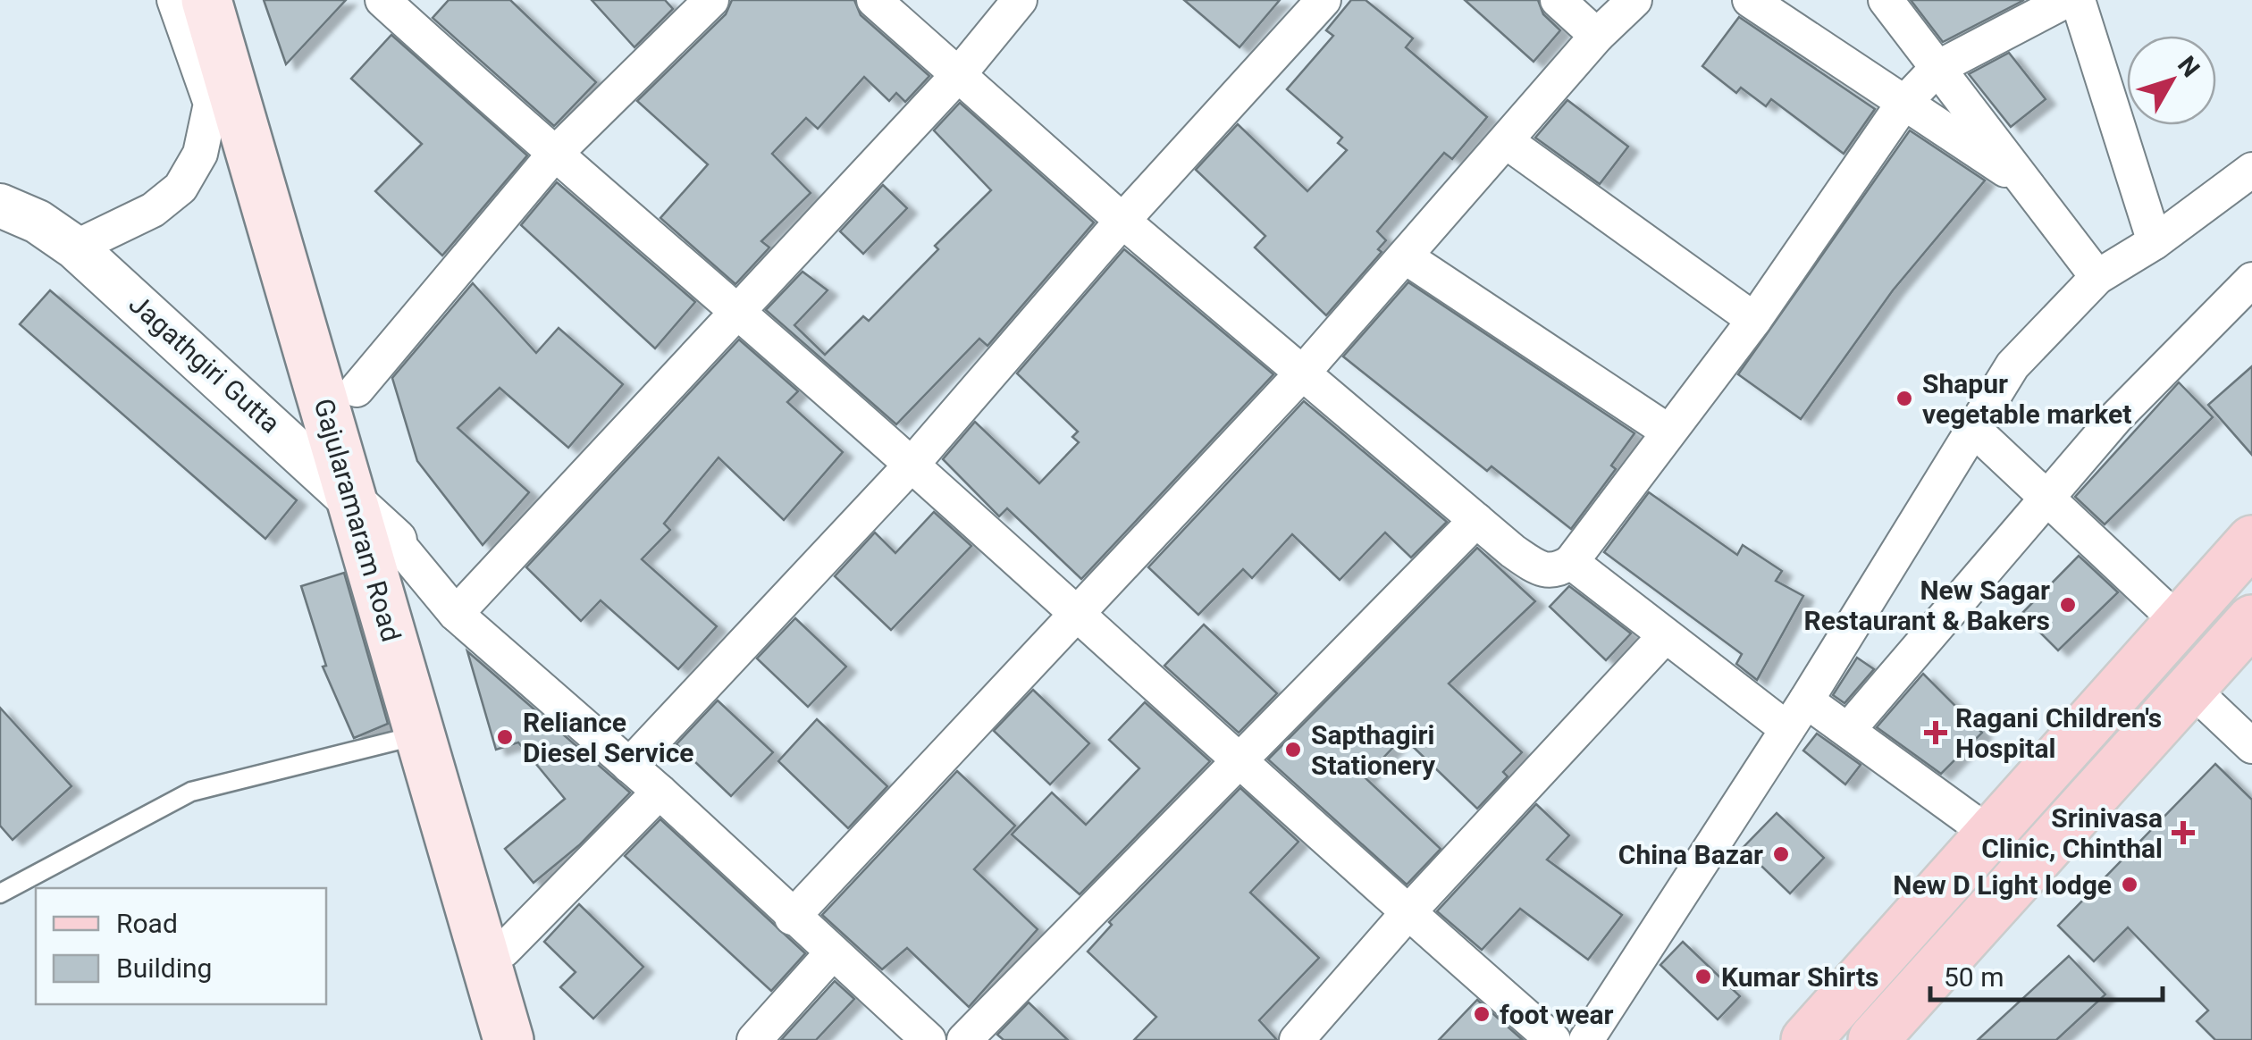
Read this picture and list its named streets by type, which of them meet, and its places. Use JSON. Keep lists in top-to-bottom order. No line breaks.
{"streets":{"main road":["Gajularamaram Road"],"street":["Jagathgiri Gutta"]},"crossings":[["Jagathgiri Gutta","Gajularamaram Road"]],"places":{"other":["Shapur vegetable market","New Sagar Restaurant & Bakers","Reliance Diesel Service","Sapthagiri Stationery","China Bazar","New D Light lodge","Kumar Shirts","foot wear"],"health":["Ragani Children's Hospital","Srinivasa Clinic, Chinthal"]},"legend":["Road","Building"],"scale_bar":"50 m","north":"top right"}
